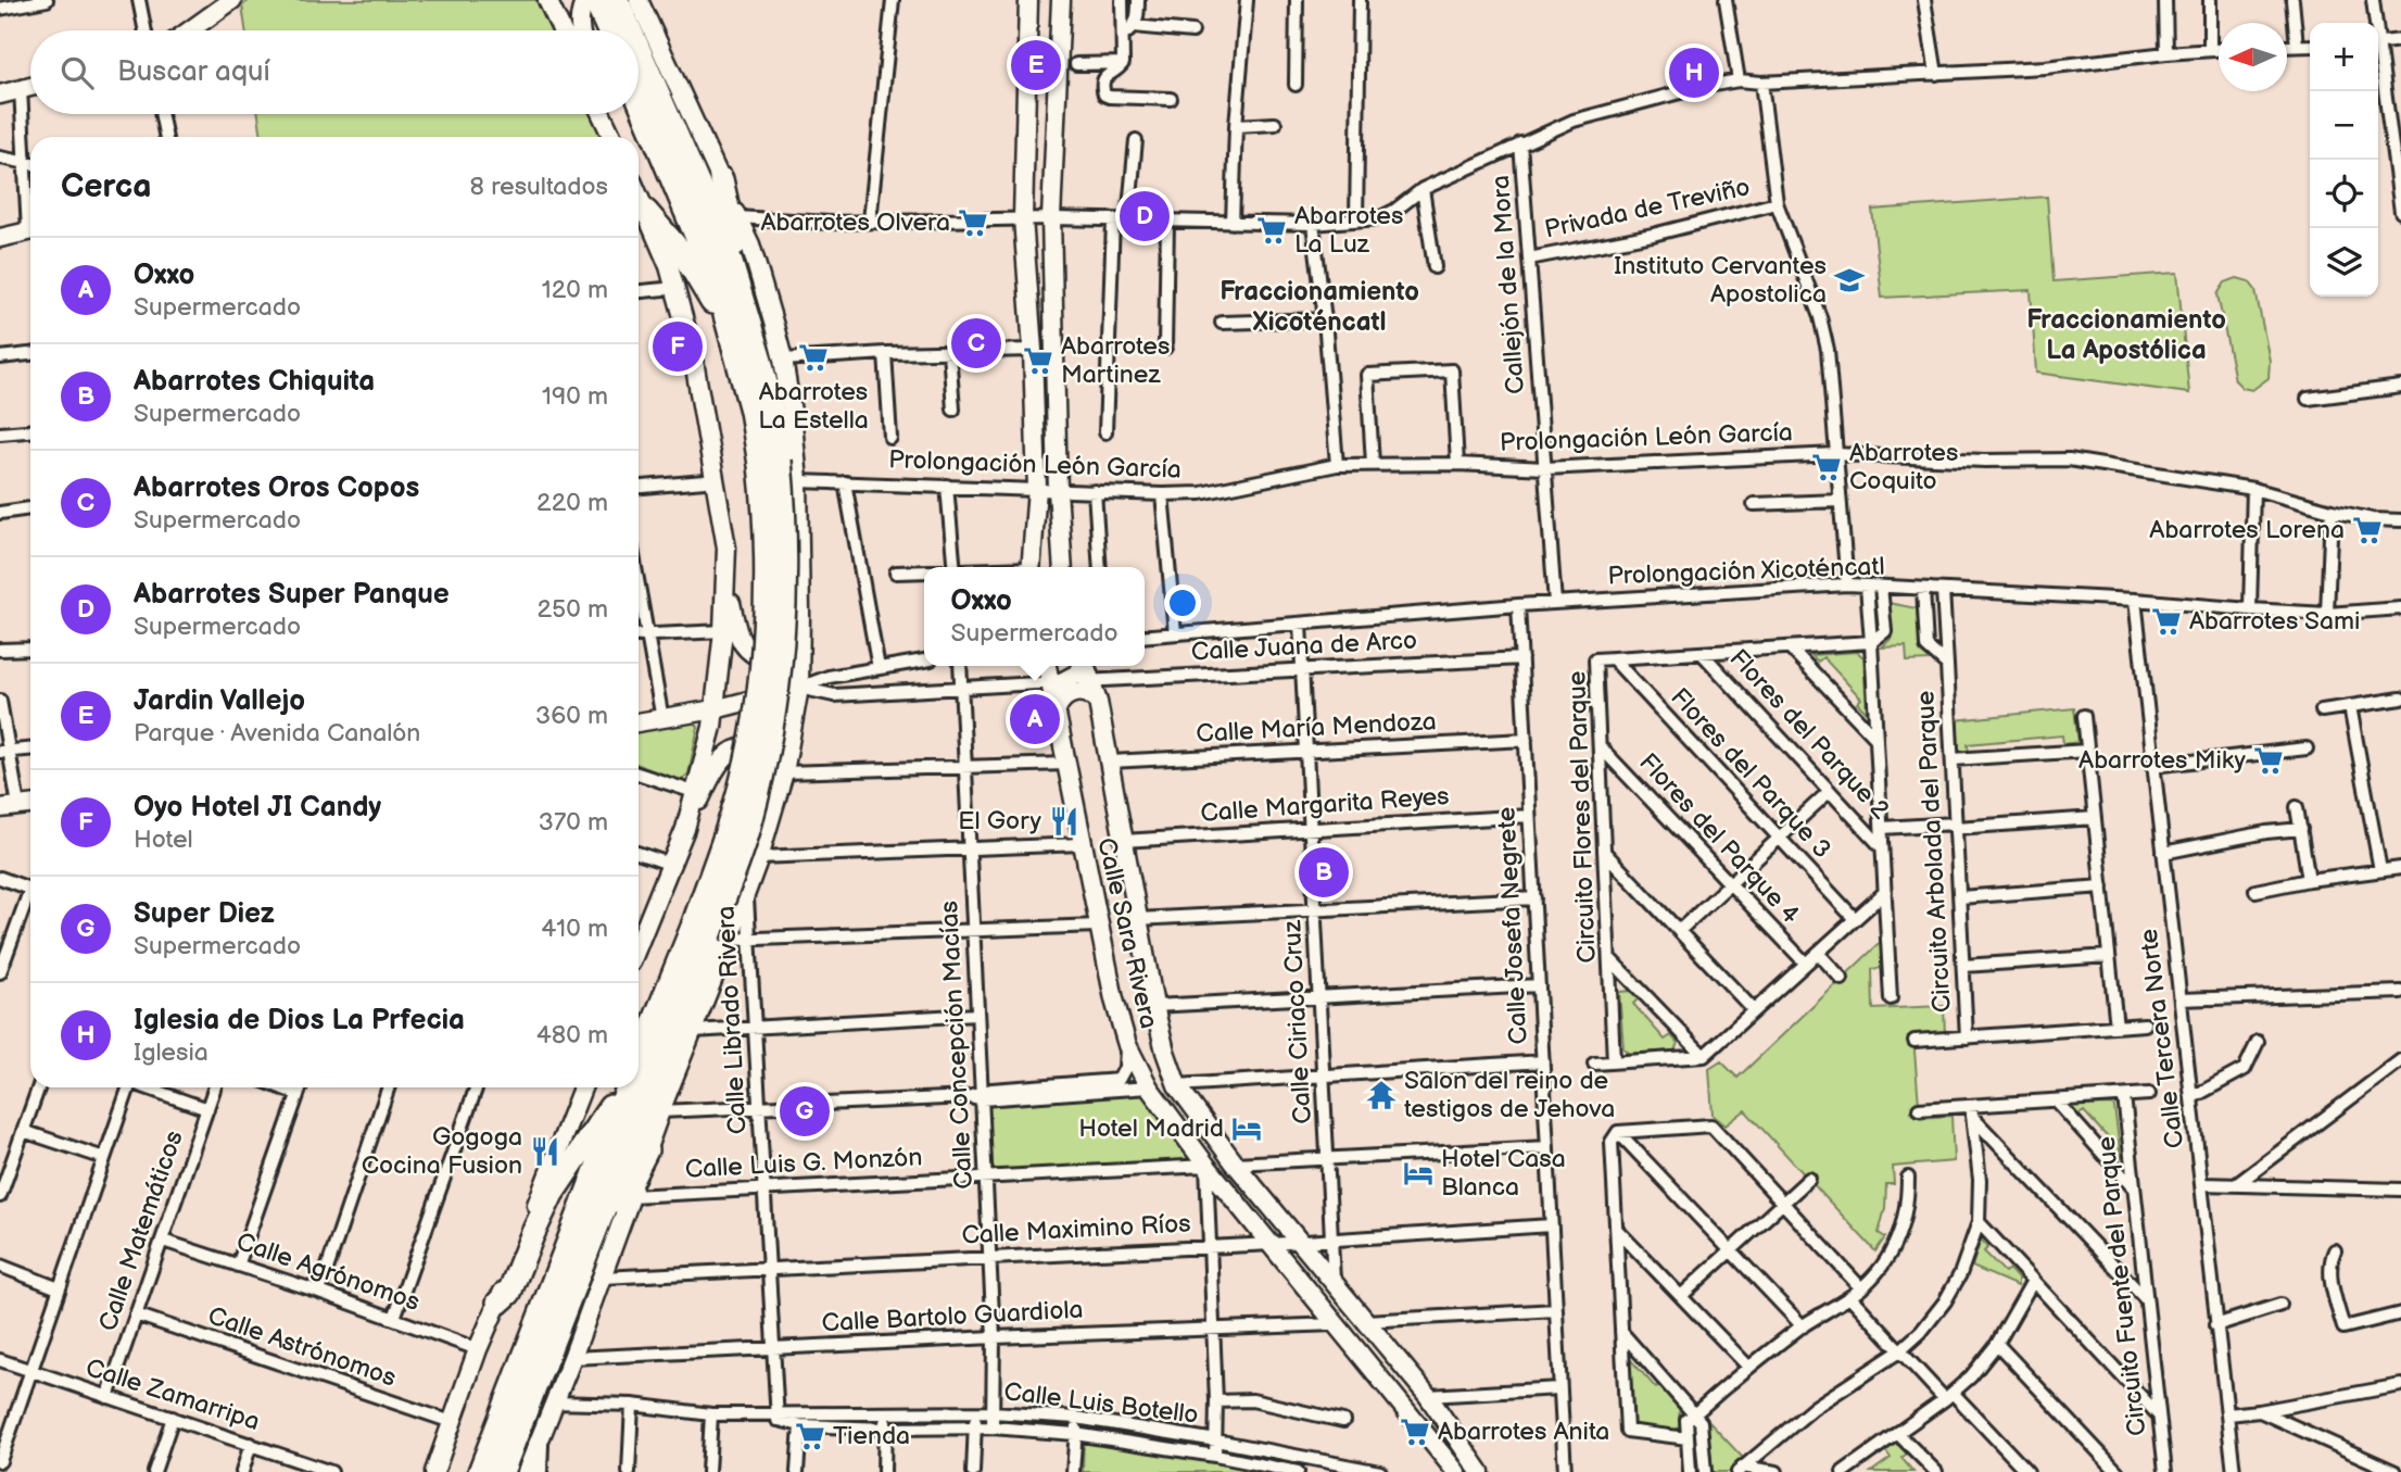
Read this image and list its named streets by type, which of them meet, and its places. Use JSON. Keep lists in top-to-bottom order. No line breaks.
{"streets":{"street":["Privada de Treviño","Callejón de la Mora","Prolongación León García","Prolongación Xicoténcatl","Calle Juana de Arco","Calle María Mendoza","Flores del Parque 2","Flores del Parque 3","Calle Margarita Reyes","Circuito Flores del Parque","Flores del Parque 4","Circuito Arbolada del Parque","Calle Josefa Negrete","Calle Sara Rivera","Calle Librado Rivera","Calle Ciriaco Cruz","Calle Tercera Norte","Calle Concepción Macías","Calle Luis G. Monzón","Calle Maximino Ríos","Calle Matemáticos","Calle Agrónomos","Circuito Fuente del Parque","Calle Bartolo Guardiola","Calle Astrónomos","Calle Zamarripa","Calle Luis Botello"]},"crossings":[["Privada de Treviño","Callejón de la Mora"],["Callejón de la Mora","Prolongación León García"],["Callejón de la Mora","Prolongación Xicoténcatl"],["Prolongación Xicoténcatl","Circuito Arbolada del Parque"],["Prolongación Xicoténcatl","Calle Josefa Negrete"],["Prolongación Xicoténcatl","Calle Ciriaco Cruz"],["Prolongación Xicoténcatl","Calle Tercera Norte"],["Calle Juana de Arco","Calle Josefa Negrete"],["Calle Juana de Arco","Calle Sara Rivera"],["Calle Juana de Arco","Calle Ciriaco Cruz"],["Calle María Mendoza","Calle Josefa Negrete"],["Calle María Mendoza","Calle Sara Rivera"],["Calle María Mendoza","Calle Ciriaco Cruz"],["Flores del Parque 2","Circuito Flores del Parque"],["Flores del Parque 3","Circuito Flores del Parque"],["Calle Margarita Reyes","Calle Josefa Negrete"],["Calle Margarita Reyes","Calle Sara Rivera"],["Calle Margarita Reyes","Calle Ciriaco Cruz"],["Circuito Flores del Parque","Flores del Parque 4"],["Calle Josefa Negrete","Calle Maximino Ríos"],["Calle Sara Rivera","Calle Ciriaco Cruz"],["Calle Sara Rivera","Calle Luis G. Monzón"],["Calle Sara Rivera","Calle Maximino Ríos"],["Calle Sara Rivera","Calle Bartolo Guardiola"],["Calle Librado Rivera","Calle Luis G. Monzón"],["Calle Librado Rivera","Calle Maximino Ríos"],["Calle Librado Rivera","Calle Bartolo Guardiola"],["Calle Librado Rivera","Calle Luis Botello"],["Calle Ciriaco Cruz","Calle Maximino Ríos"],["Calle Concepción Macías","Calle Luis G. Monzón"],["Calle Concepción Macías","Calle Maximino Ríos"],["Calle Concepción Macías","Calle Bartolo Guardiola"],["Calle Concepción Macías","Calle Luis Botello"],["Calle Matemáticos","Calle Agrónomos"],["Calle Matemáticos","Calle Astrónomos"],["Calle Matemáticos","Calle Zamarripa"]],"districts":["Fraccionamiento Xicoténcatl","Fraccionamiento La Apostólica"],"places":{"supermarket":["Abarrotes Olvera","Abarrotes La Luz","Abarrotes La Estella","Abarrotes Martinez","Abarrotes Coquito","Abarrotes Lorena","Abarrotes Sami","Abarrotes Miky","Abarrotes Anita","Tienda"],"school or university":["Instituto Cervantes Apostolica"],"restaurant":["El Gory","Gogoga Cocina Fusion"],"temple":["Salon del reino de testigos de Jehova"],"hotel":["Hotel Madrid","Hotel Casa Blanca"]},"north":"left","page":{"map_buttons":["+","−"],"search":"Buscar aquí","pins":["E","H","D","C","F","A","B","G"],"heading":["Cerca","8 resultados"],"list":[{"mark":"A","name":"Oxxo","note":"Supermercado","value":"120 m"},{"mark":"B","name":"Abarrotes Chiquita","note":"Supermercado","value":"190 m"},{"mark":"C","name":"Abarrotes Oros Copos","note":"Supermercado","value":"220 m"},{"mark":"D","name":"Abarrotes Super Panque","note":"Supermercado","value":"250 m"},{"mark":"E","name":"Jardin Vallejo","note":"Parque · Avenida Canalón","value":"360 m"},{"mark":"F","name":"Oyo Hotel JI Candy","note":"Hotel","value":"370 m"},{"mark":"G","name":"Super Diez","note":"Supermercado","value":"410 m"},{"mark":"H","name":"Iglesia de Dios La Prfecia","note":"Iglesia","value":"480 m"}],"popup":["Oxxo","Supermercado"]}}
